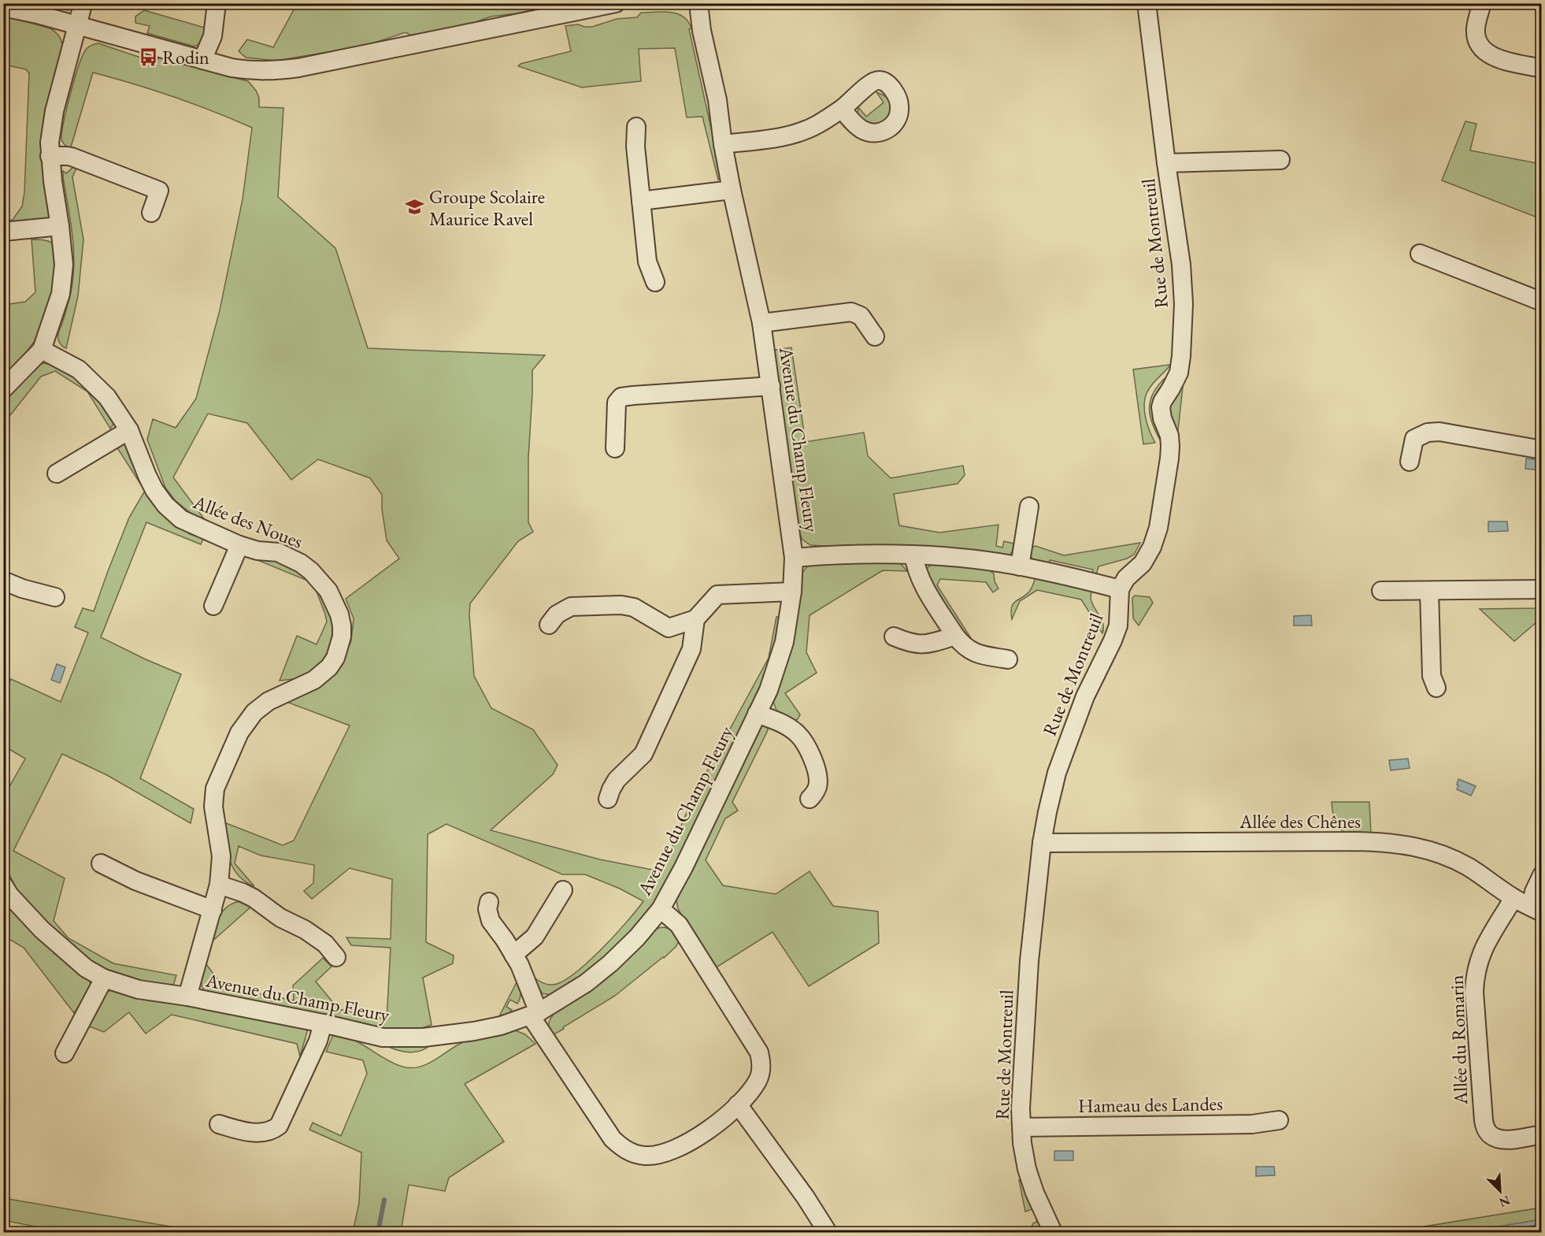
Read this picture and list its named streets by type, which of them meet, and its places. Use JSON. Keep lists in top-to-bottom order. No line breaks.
{"streets":{"street":["Rue de Montreuil","Avenue du Champ Fleury","Allée des Noues","Allée des Chênes","Allée du Romarin","Hameau des Landes"]},"crossings":[["Rue de Montreuil","Allée des Chênes"],["Rue de Montreuil","Hameau des Landes"],["Avenue du Champ Fleury","Allée des Noues"],["Allée des Chênes","Allée du Romarin"]],"places":{"bus stop":["Rodin"],"school or university":["Groupe Scolaire Maurice Ravel"]},"north":"bottom right"}
